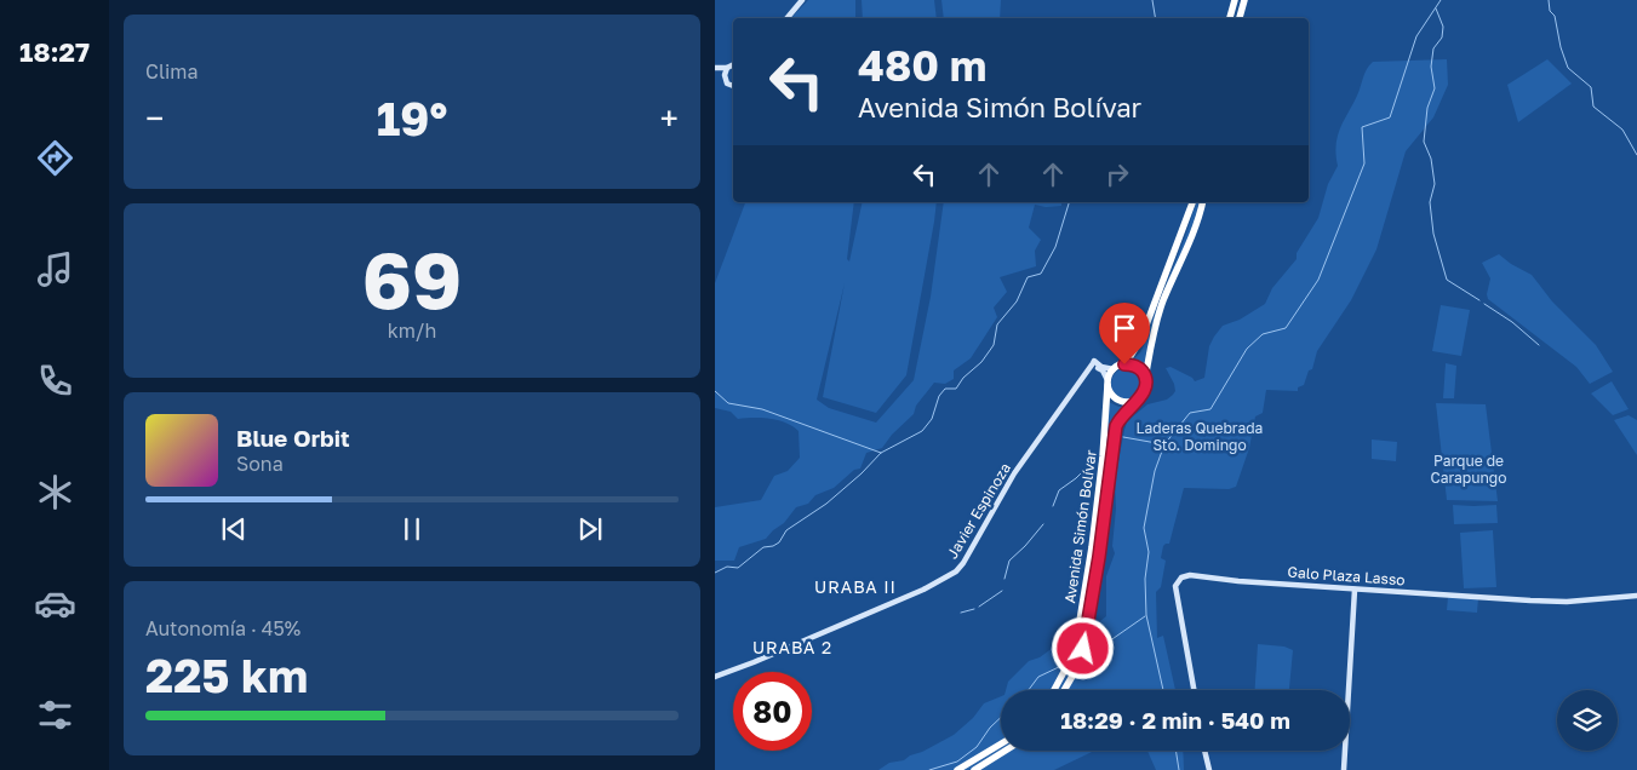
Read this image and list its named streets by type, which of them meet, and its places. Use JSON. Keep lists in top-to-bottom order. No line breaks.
{"streets":{"highway":["Avenida Simón Bolívar"],"street":["Javier Espinoza","Galo Plaza Lasso"]},"districts":["URABA II","URABA 2"],"parks":["Laderas Quebrada Sto. Domingo","Parque de Carapungo"],"page":{"tabs":"18:27","tile":["Clima",["69","km/h"],["Autonomía · 45%","225 km"]],"turn":["480 m","Avenida Simón Bolívar"],"heat":["−","19°","+"],"song":["Blue Orbit","Sona"],"limit":"80","trip":"18:29 · 2 min · 540 m"}}
